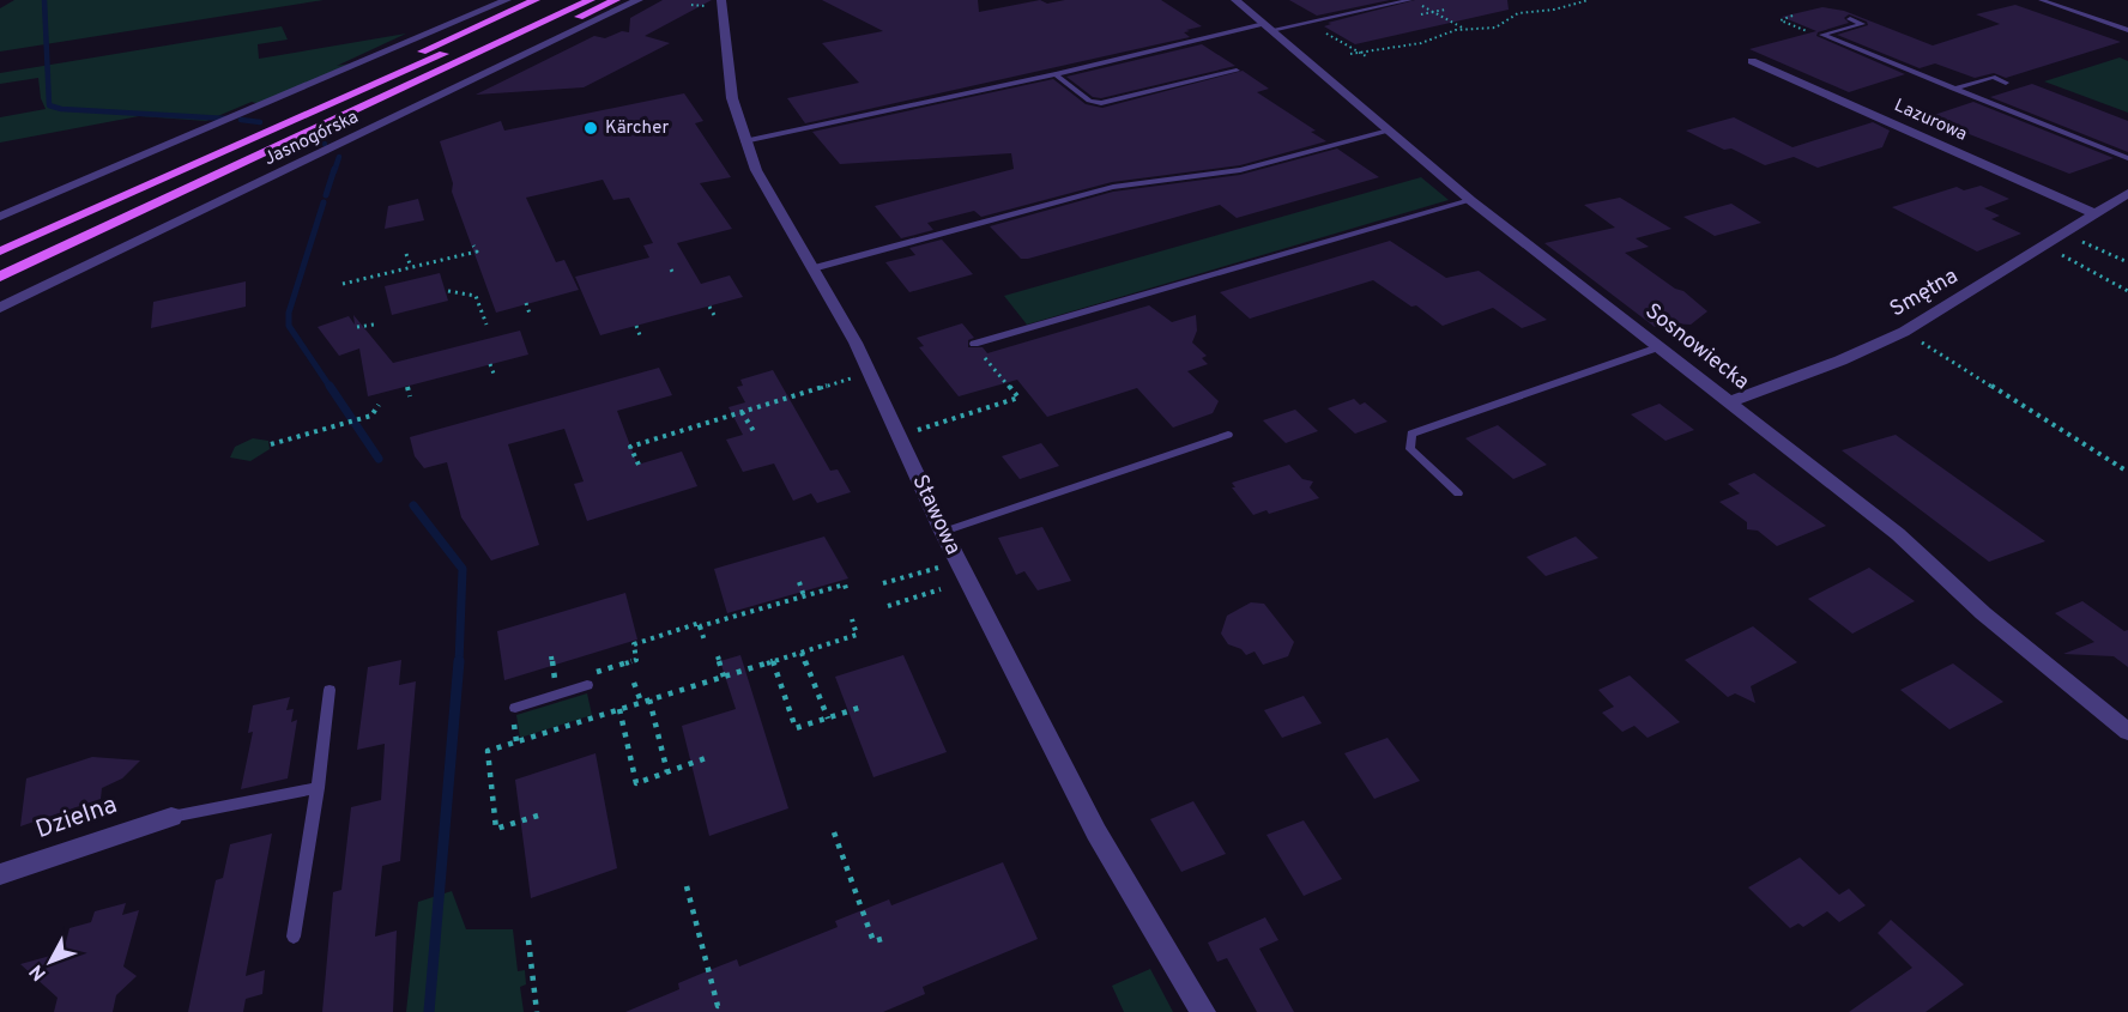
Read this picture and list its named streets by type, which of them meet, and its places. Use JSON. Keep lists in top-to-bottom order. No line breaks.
{"streets":{"main road":["Jasnogórska"],"street":["Lazurowa","Smętna","Sosnowiecka","Stawowa","Dzielna"]},"crossings":[["Lazurowa","Smętna"],["Smętna","Sosnowiecka"]],"places":["Kärcher"],"north":"bottom left"}
